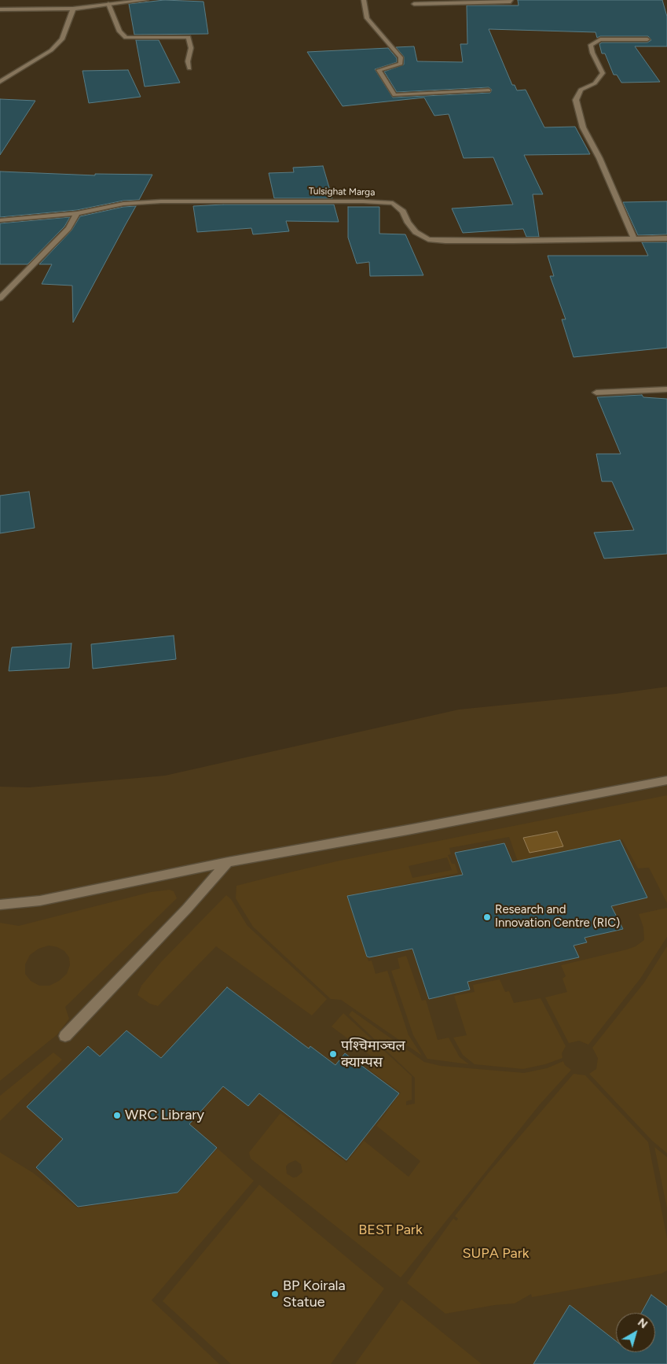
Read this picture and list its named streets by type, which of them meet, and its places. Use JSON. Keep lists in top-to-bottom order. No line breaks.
{"streets":{"street":["Tulsighat Marga"]},"parks":["BEST Park","SUPA Park"],"places":["Research and Innovation Centre (RIC)","पश्‍चिमाञ्‍चल क्याम्पस","WRC Library","BP Koirala Statue"],"north":"top right"}
